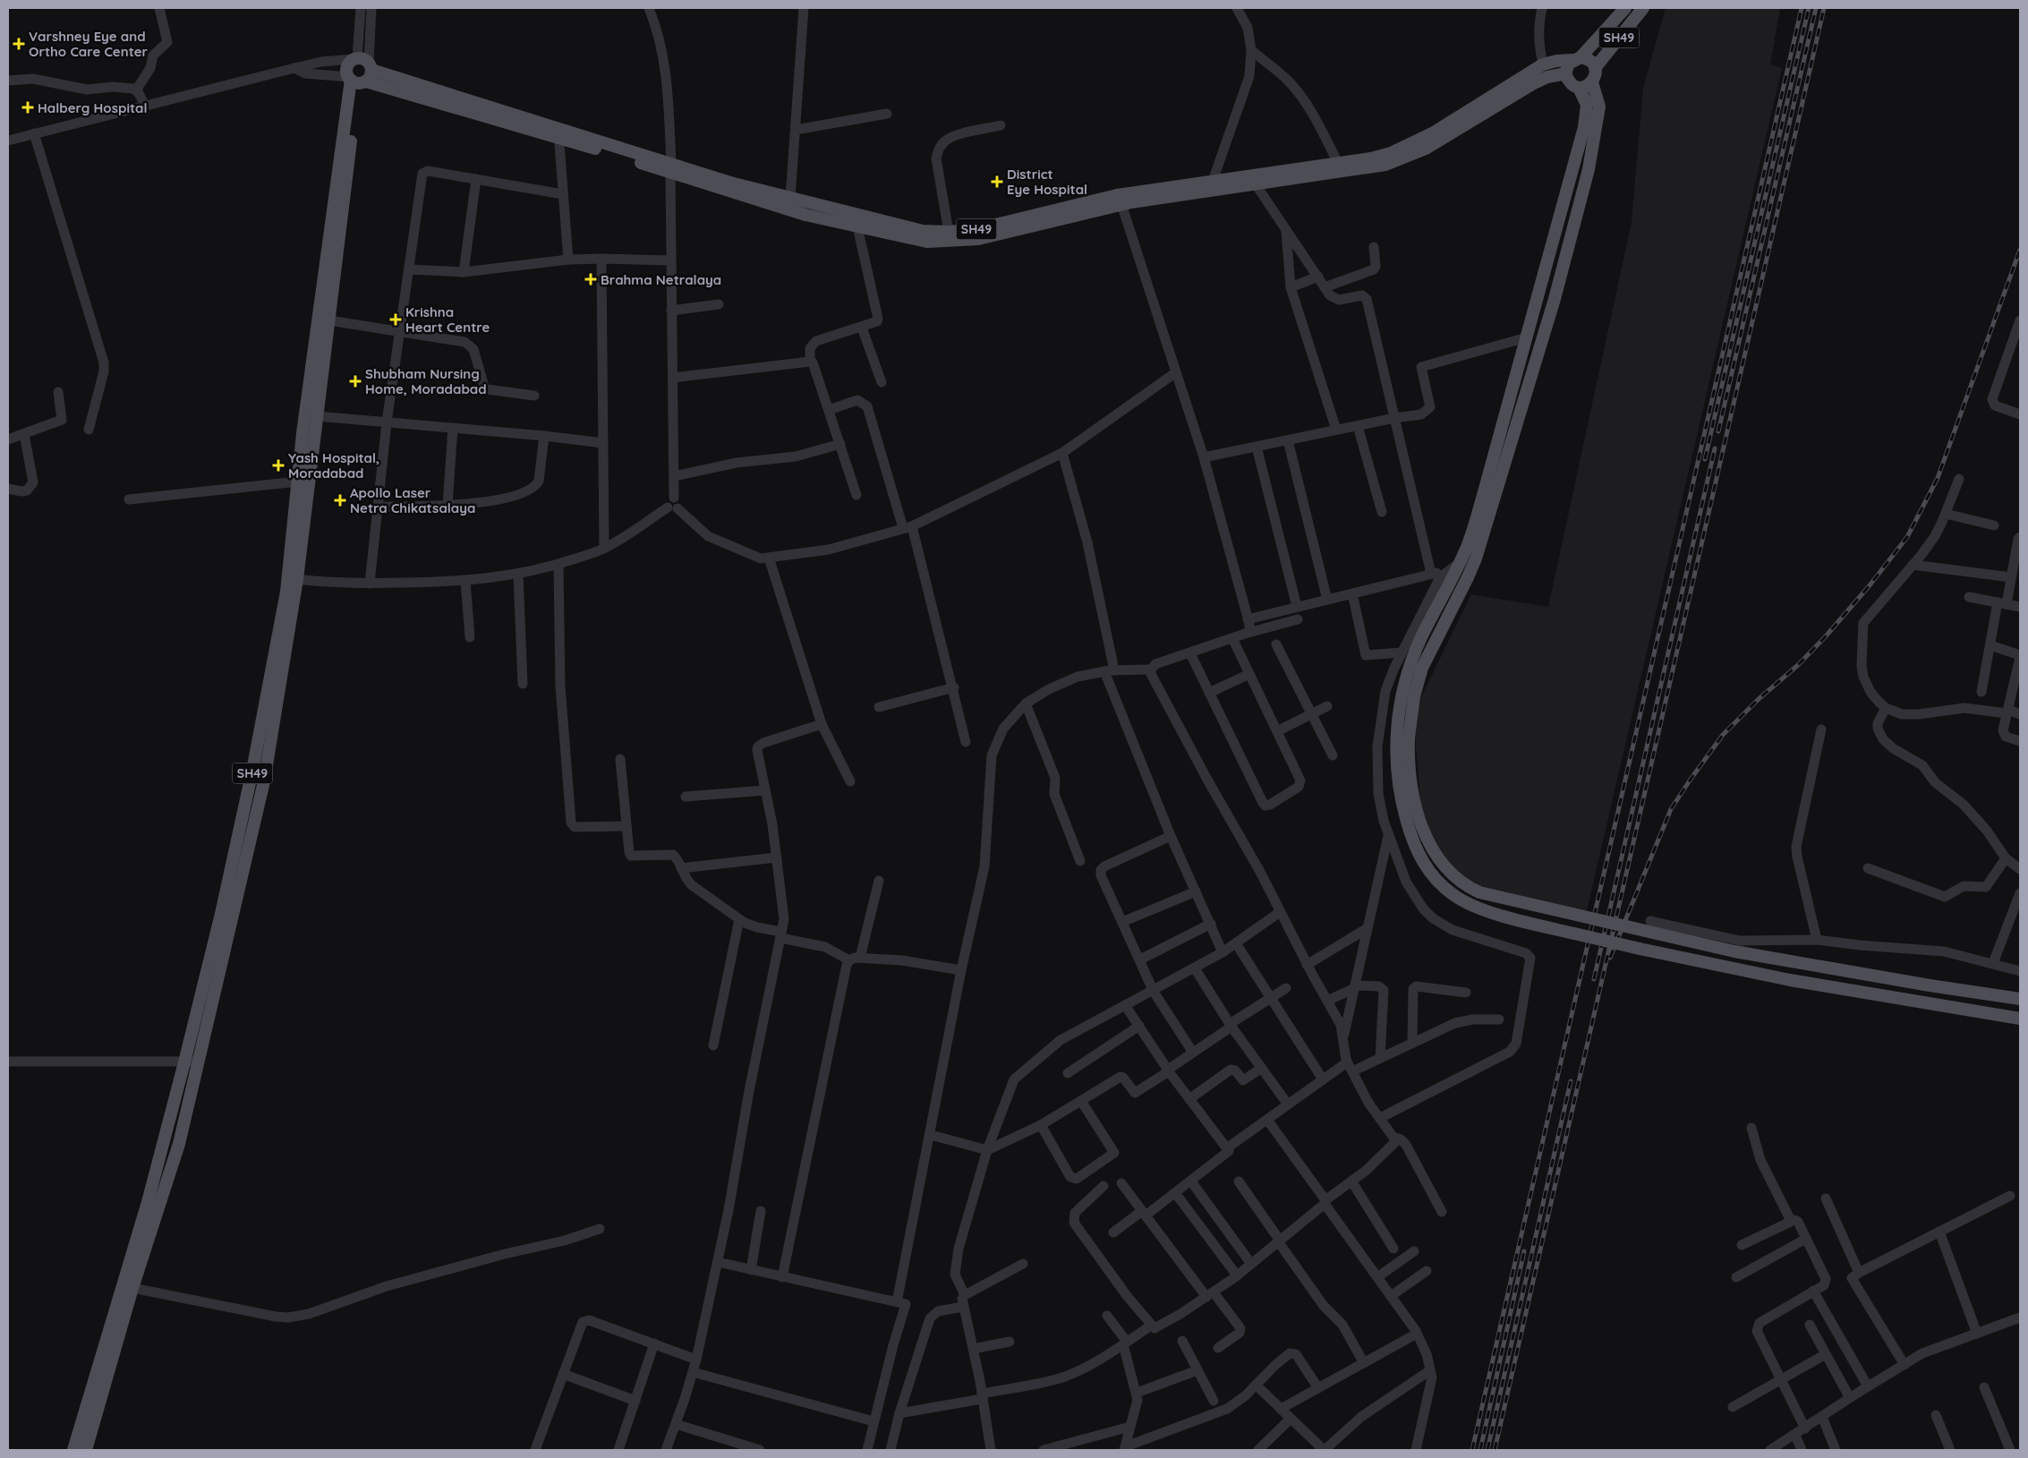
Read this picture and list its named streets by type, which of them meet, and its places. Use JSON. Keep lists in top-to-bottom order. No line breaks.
{"streets":{"main road":["SH49"]},"places":{"health":["Varshney Eye and Ortho Care Center","Halberg Hospital","District Eye Hospital","Brahma Netralaya","Krishna Heart Centre","Shubham Nursing Home, Moradabad","Yash Hospital, Moradabad","Apollo Laser Netra Chikatsalaya"]}}
